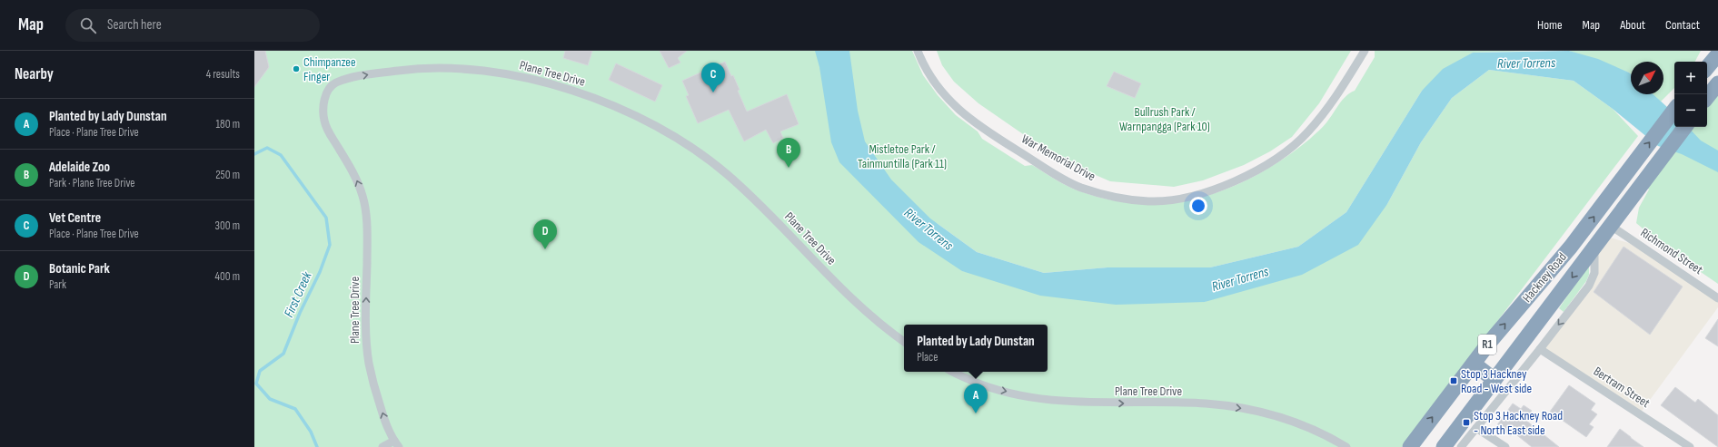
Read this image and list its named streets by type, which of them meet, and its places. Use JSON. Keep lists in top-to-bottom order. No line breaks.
{"streets":{"highway":["Hackney Road","R1"],"street":["Plane Tree Drive","War Memorial Drive","Richmond Street","Bertram Street"]},"crossings":[["Richmond Street","Hackney Road"]],"water":["River Torrens","First Creek"],"parks":["Bullrush Park / Warnpangga (Park 10)","Mistletoe Park / Tainmuntilla (Park 11)"],"places":{"other":["Chimpanzee Finger"],"transit":["Stop 3 Hackney Road - West side","Stop 3 Hackney Road - North East side"]},"north":"top right","page":{"header":"Map","search":"Search here","nav":["Home","Map","About","Contact"],"heading":["Nearby","4 results"],"map_buttons":["+","−"],"pins":["C","B","D","A"],"list":[{"mark":"A","name":"Planted by Lady Dunstan","note":"Place · Plane Tree Drive","value":"180 m"},{"mark":"B","name":"Adelaide Zoo","note":"Park · Plane Tree Drive","value":"250 m"},{"mark":"C","name":"Vet Centre","note":"Place · Plane Tree Drive","value":"300 m"},{"mark":"D","name":"Botanic Park","note":"Park","value":"400 m"}],"popup":["Planted by Lady Dunstan","Place"]}}
